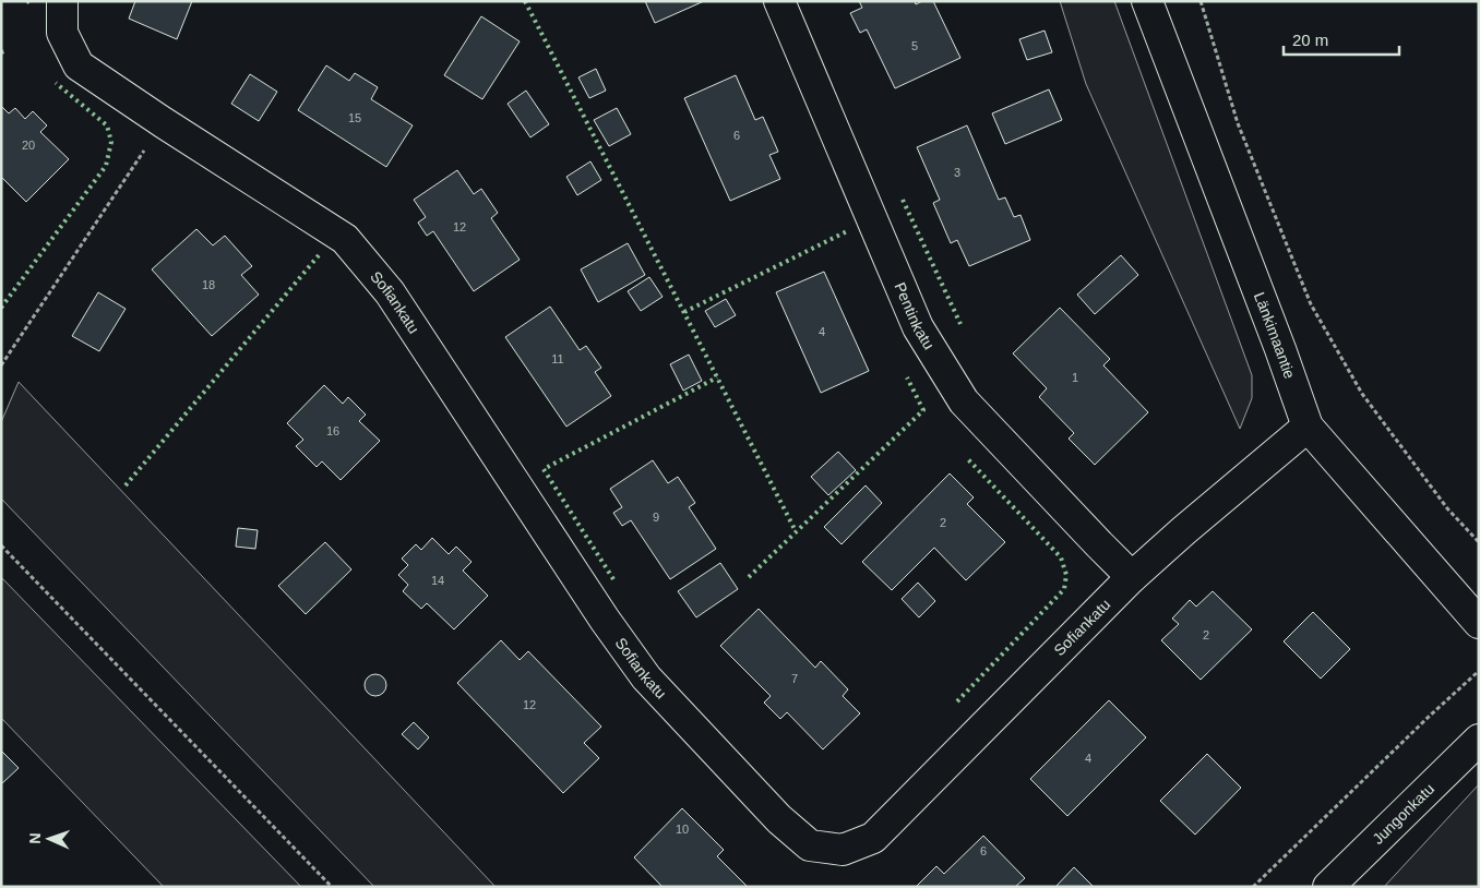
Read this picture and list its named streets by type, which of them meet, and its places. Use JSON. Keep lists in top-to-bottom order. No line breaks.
{"streets":{"street":["Sofiankatu","Pentinkatu","Länkimaantie","Jungonkatu"]},"crossings":[["Sofiankatu","Pentinkatu"],["Sofiankatu","Länkimaantie"]],"house_numbers":["5","15","6","20","3","12","18","4","11","1","16","9","2","14","2","7","12","4","10","6"],"scale_bar":"20 m","north":"left"}
